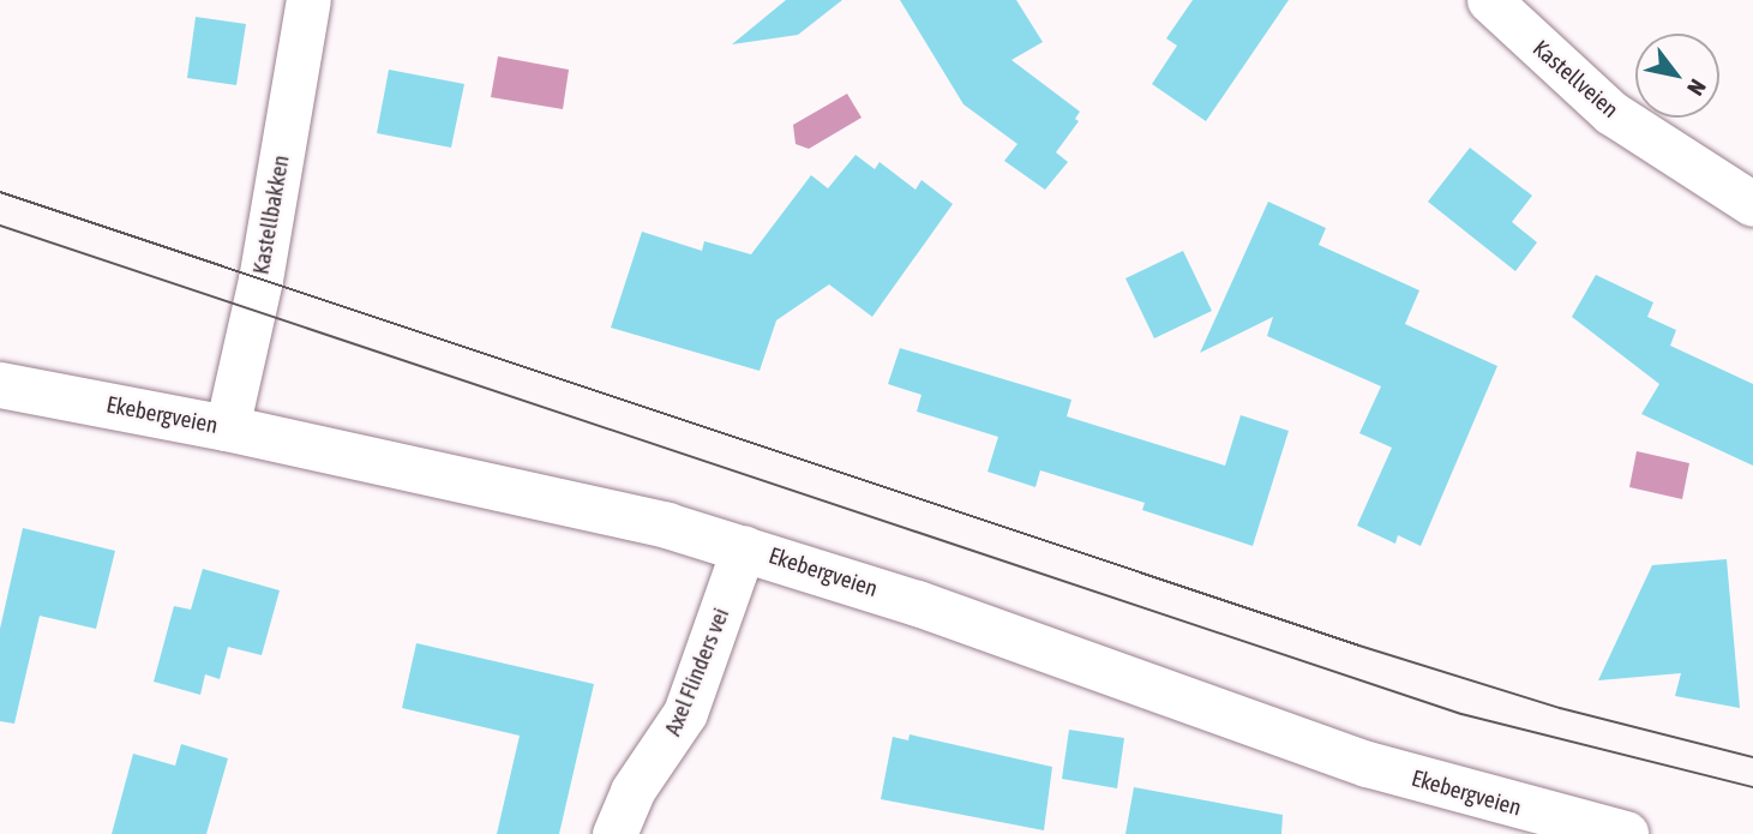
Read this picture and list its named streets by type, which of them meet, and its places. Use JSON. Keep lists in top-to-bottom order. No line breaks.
{"streets":{"main road":["Ekebergveien"],"street":["Kastellveien","Kastellbakken","Axel Flinders vei"]},"crossings":[["Kastellbakken","Ekebergveien"],["Ekebergveien","Axel Flinders vei"]],"north":"bottom right"}
